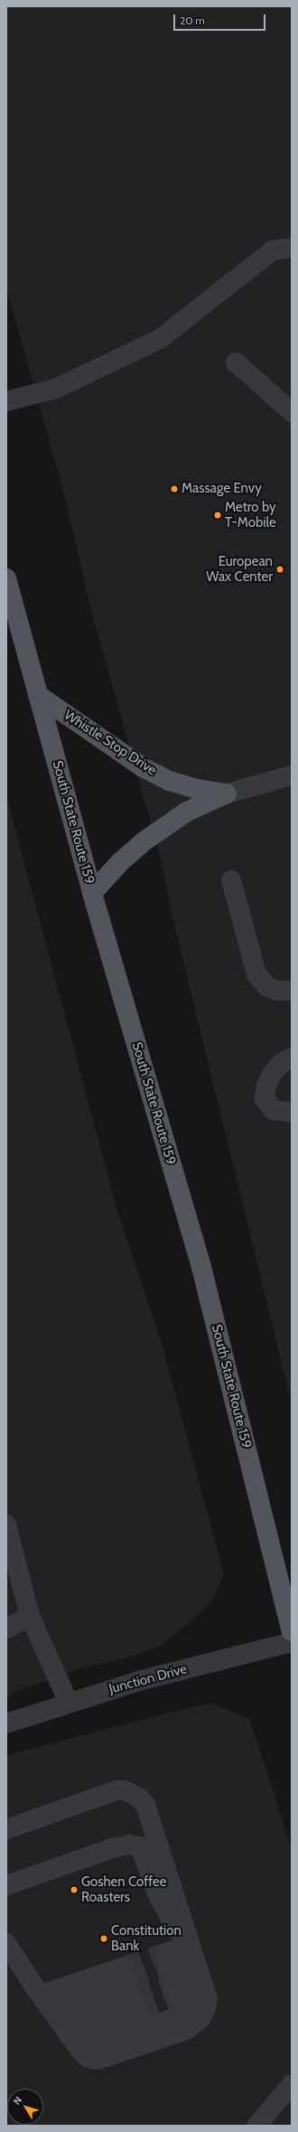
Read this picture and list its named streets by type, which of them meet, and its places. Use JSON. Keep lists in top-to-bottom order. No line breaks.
{"streets":{"main road":["Whistle Stop Drive","South State Route 159"],"street":["Junction Drive"]},"crossings":[["Whistle Stop Drive","South State Route 159"]],"places":["Massage Envy","Metro by T-Mobile","European Wax Center","Goshen Coffee Roasters","Constitution Bank"],"scale_bar":"20 m","north":"top left"}
